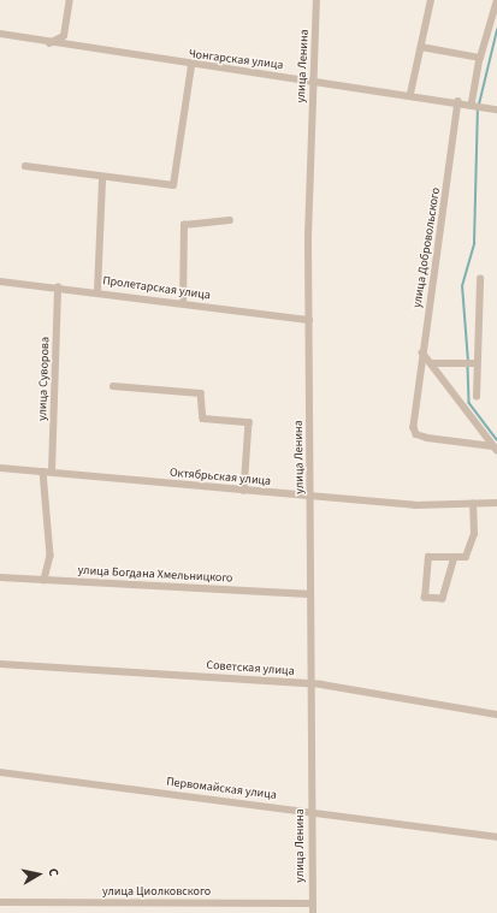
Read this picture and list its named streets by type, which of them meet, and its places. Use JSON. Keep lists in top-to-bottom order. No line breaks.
{"streets":{"street":["Чонгарская улица","улица Ленина","улица Добровольского","Пролетарская улица","улица Суворова","Октябрьская улица","улица Богдана Хмельницкого","Советская улица","Первомайская улица","улица Циолковского"]},"crossings":[["Чонгарская улица","улица Ленина"],["Чонгарская улица","улица Добровольского"],["улица Ленина","Пролетарская улица"],["улица Ленина","Октябрьская улица"],["улица Ленина","улица Богдана Хмельницкого"],["улица Ленина","Советская улица"],["улица Ленина","Первомайская улица"],["улица Ленина","улица Циолковского"],["Пролетарская улица","улица Суворова"],["улица Суворова","Октябрьская улица"]],"north":"right"}
